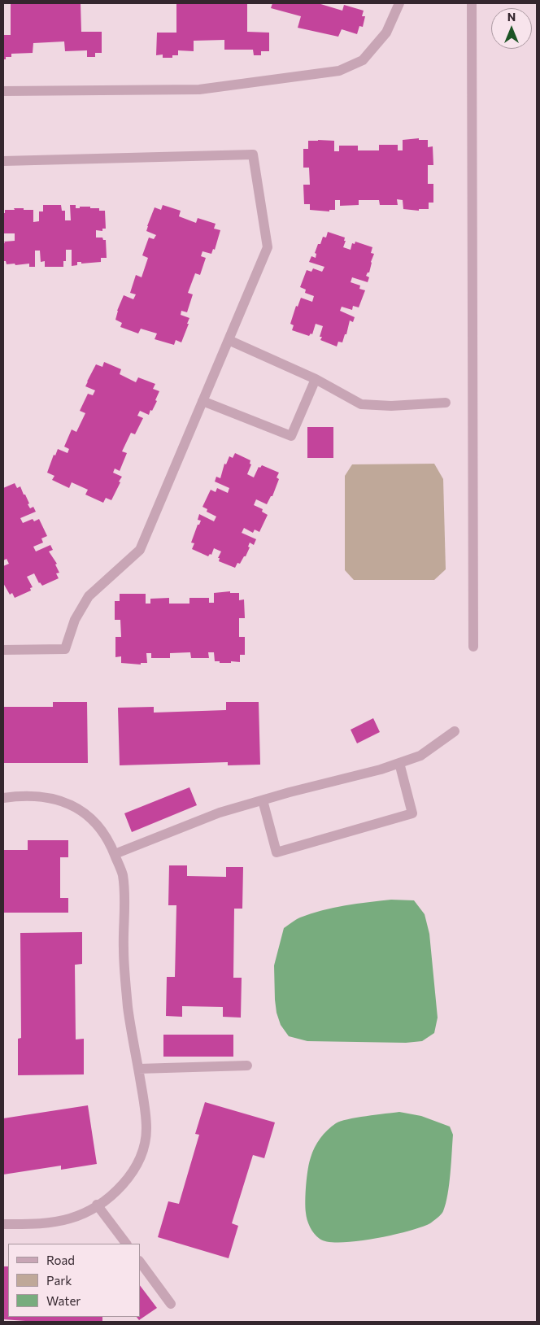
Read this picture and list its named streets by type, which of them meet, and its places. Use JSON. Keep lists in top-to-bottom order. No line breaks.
{"legend":["Road","Park","Water"],"north":"top"}
